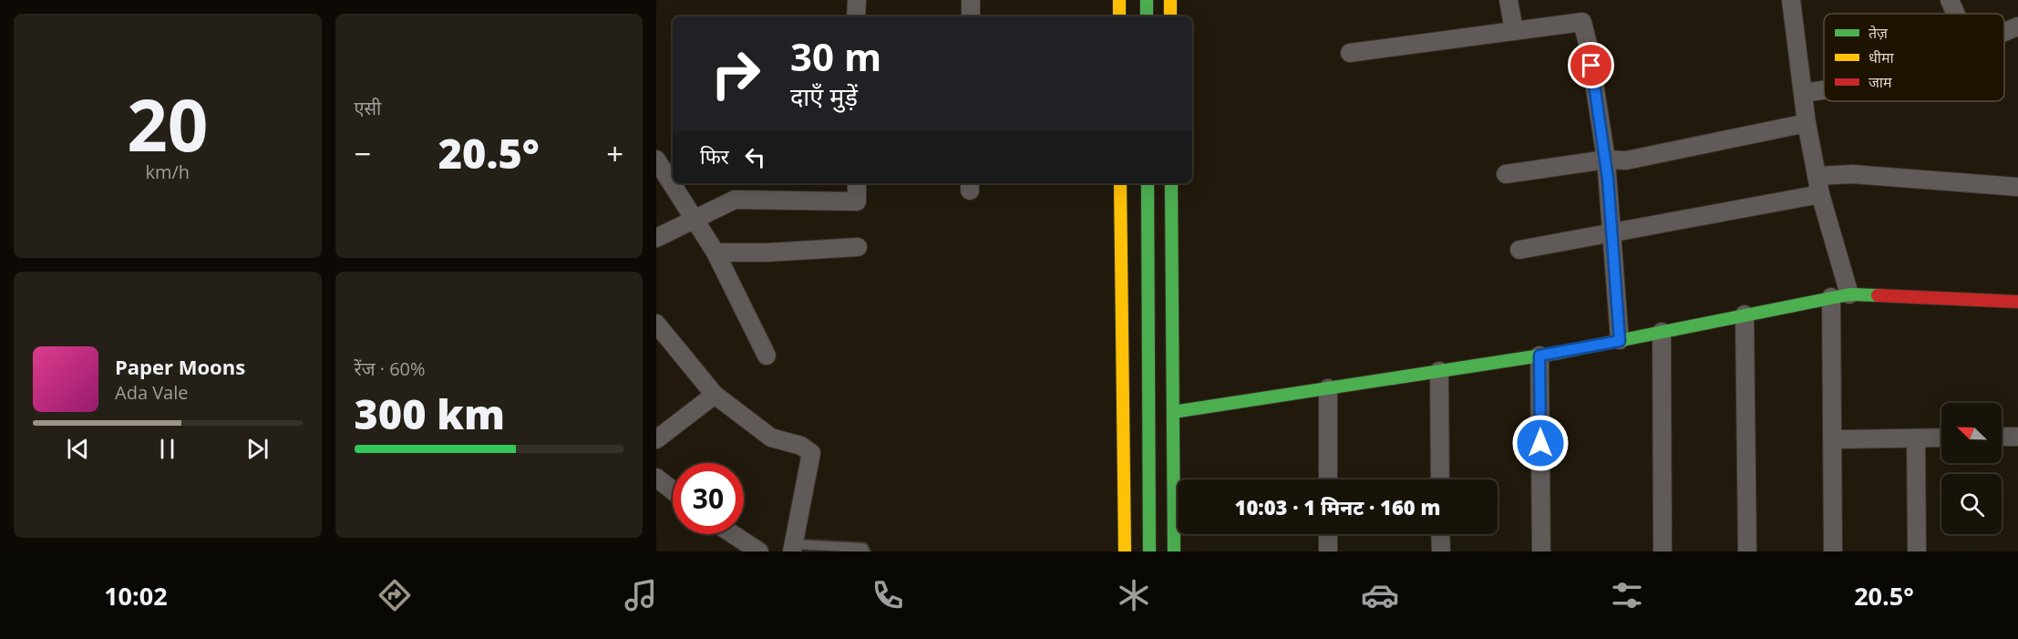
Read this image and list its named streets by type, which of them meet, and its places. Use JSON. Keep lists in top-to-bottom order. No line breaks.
{"legend":["तेज़","धीमा","जाम"],"north":"top left","page":{"tile":[["20","km/h"],"एसी",["रेंज · 60%","300 km"]],"turn":["30 m","दाएँ मुड़ें"],"heat":["−","20.5°","+"],"then":"फिर","song":["Paper Moons","Ada Vale"],"limit":"30","trip":"10:03 · 1 मिनट · 160 m","tabs":["10:02","20.5°"]}}
